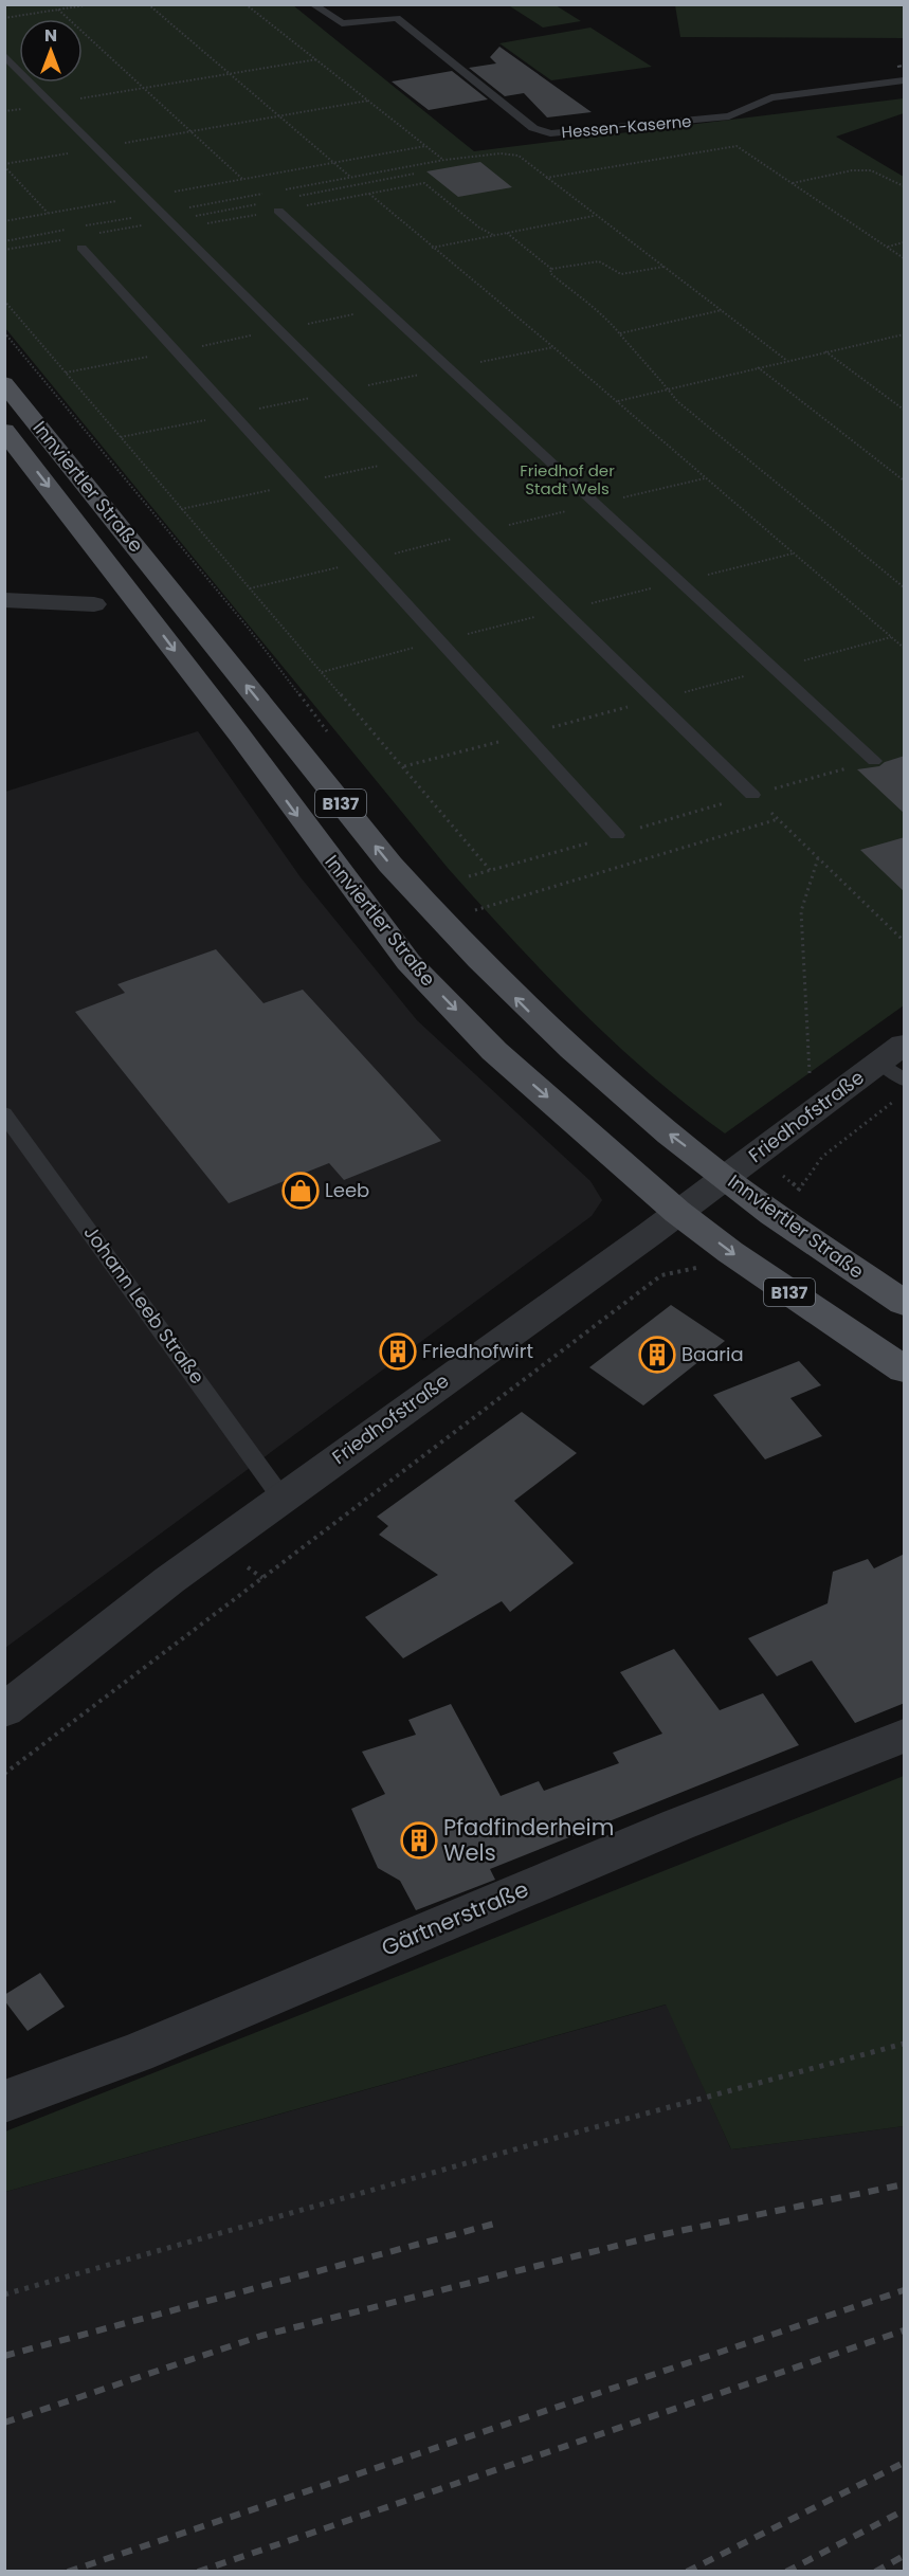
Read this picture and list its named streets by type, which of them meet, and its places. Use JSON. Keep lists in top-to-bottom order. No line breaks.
{"streets":{"main road":["Innviertler Straße","B137"],"street":["Friedhofstraße","Gärtnerstraße"],"lane":["Hessen-Kaserne","Johann Leeb Straße"]},"crossings":[["Innviertler Straße","Friedhofstraße"],["Friedhofstraße","Johann Leeb Straße"]],"parks":["Friedhof der Stadt Wels"],"places":{"shop":["Leeb"],"building":["Friedhofwirt","Baaria","Pfadfinderheim Wels"]},"north":"top"}
